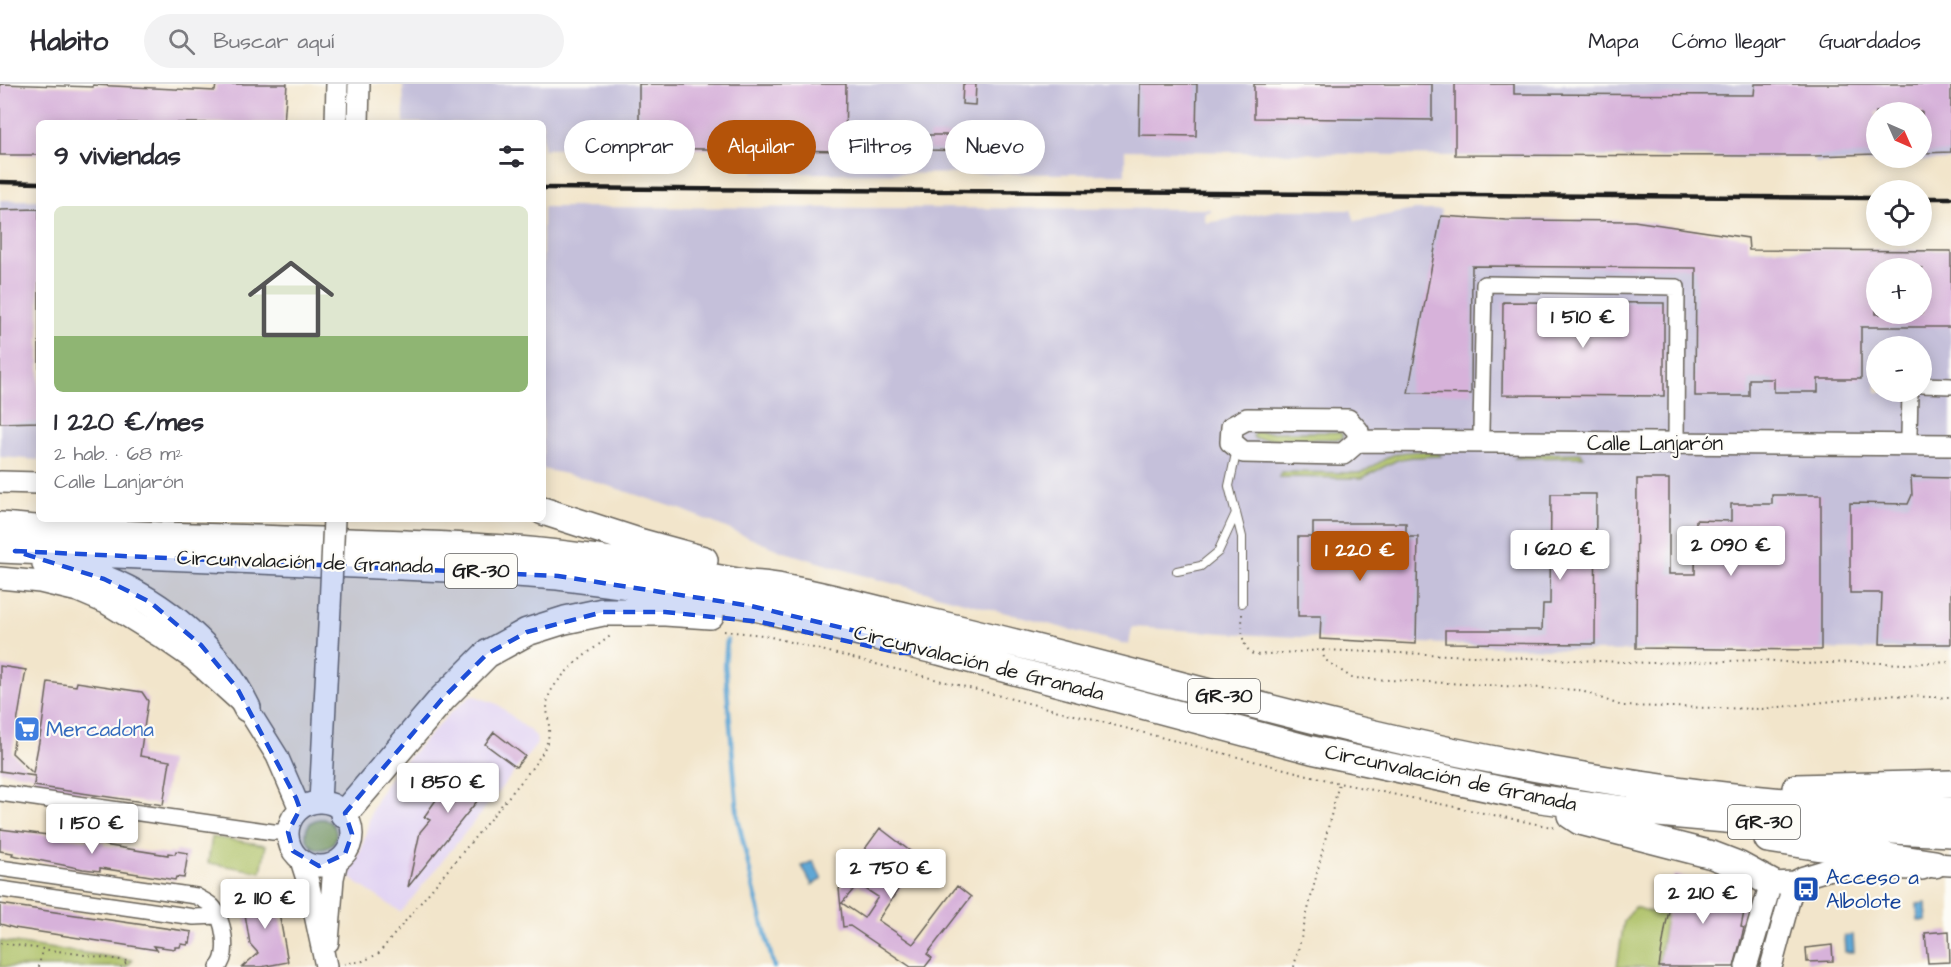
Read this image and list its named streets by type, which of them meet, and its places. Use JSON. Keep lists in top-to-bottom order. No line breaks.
{"streets":{"highway":["Circunvalación de Granada","GR-30"],"street":["Calle Lanjarón"]},"places":{"supermarket":["Mercadona"],"bus stop":["Acceso a Albolote"]},"north":"bottom right","page":{"header":"Habito","search":"Buscar aquí","nav":["Mapa","Cómo llegar","Guardados"],"map_buttons":["+","−"],"chip":["Comprar","Alquilar","Filtros","Nuevo"],"heading":"9 viviendas","list":[{"name":"1 220 €/mes","note":"2 hab. · 68 m² · Calle Lanjarón"}],"price":["1 510 €","2 090 €","1 620 €","1 220 €","1 850 €","1 150 €","2 750 €","2 210 €","2 110 €"]}}
